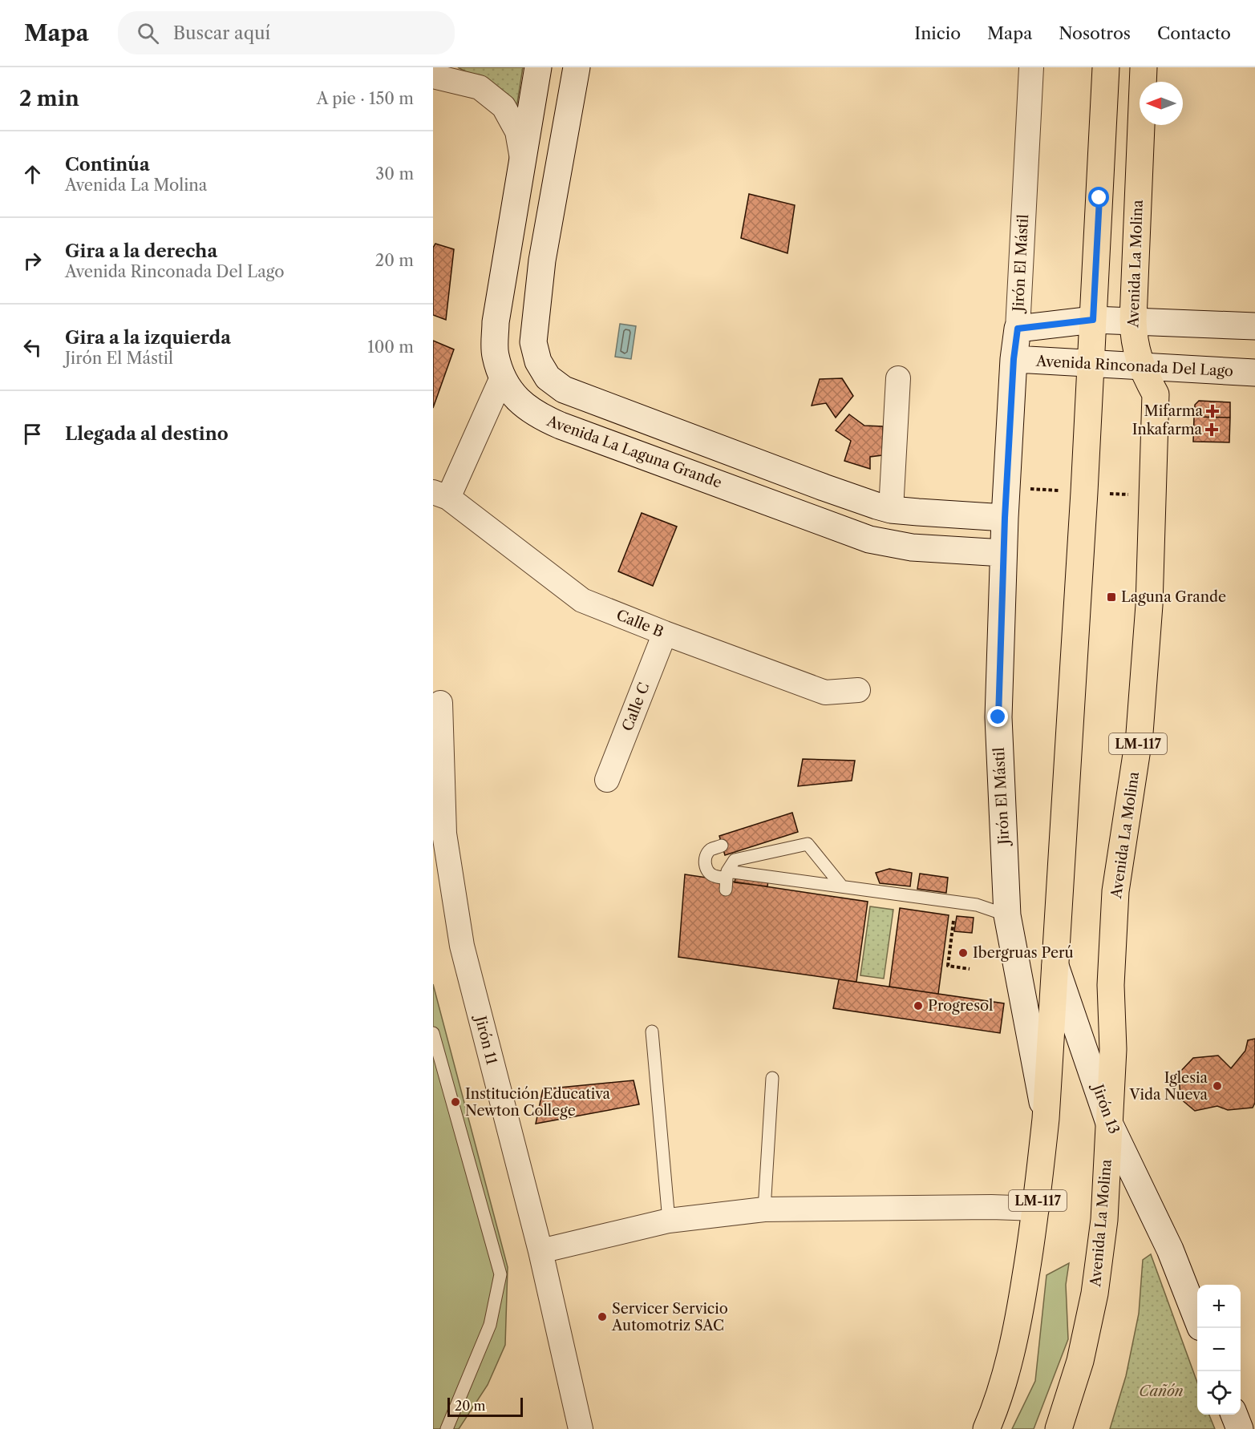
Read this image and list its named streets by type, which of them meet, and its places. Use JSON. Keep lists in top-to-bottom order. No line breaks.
{"streets":{"main road":["Avenida La Molina","LM-117"],"street":["Jirón El Mástil","Avenida Rinconada Del Lago","Avenida La Laguna Grande","Calle B","Calle C","Jirón 11","Jirón 13"]},"crossings":[["Jirón El Mástil","Avenida Rinconada Del Lago"],["Jirón El Mástil","Avenida La Laguna Grande"],["Jirón El Mástil","LM-117"],["Avenida La Molina","Avenida Rinconada Del Lago"],["Avenida La Molina","Jirón 13"],["Avenida Rinconada Del Lago","LM-117"],["Avenida La Laguna Grande","Calle B"],["Calle B","Calle C"],["LM-117","Jirón 13"]],"parks":["Cañón"],"places":{"health":["Mifarma","Inkafarma"],"transit":["Laguna Grande"],"other":["Ibergruas Perú","Progresol","Iglesia Vida Nueva","Institución Educativa Newton College","Servicer Servicio Automotriz SAC"]},"scale_bar":"20 m","north":"left","page":{"header":"Mapa","search":"Buscar aquí","nav":["Inicio","Mapa","Nosotros","Contacto"],"heading":["2 min","A pie · 150 m"],"list":[["Continúa","Avenida La Molina","30 m"],["Gira a la derecha","Avenida Rinconada Del Lago","20 m"],["Gira a la izquierda","Jirón El Mástil","100 m"],"Llegada al destino"],"map_buttons":["+","−"],"scale":"20 m"}}
